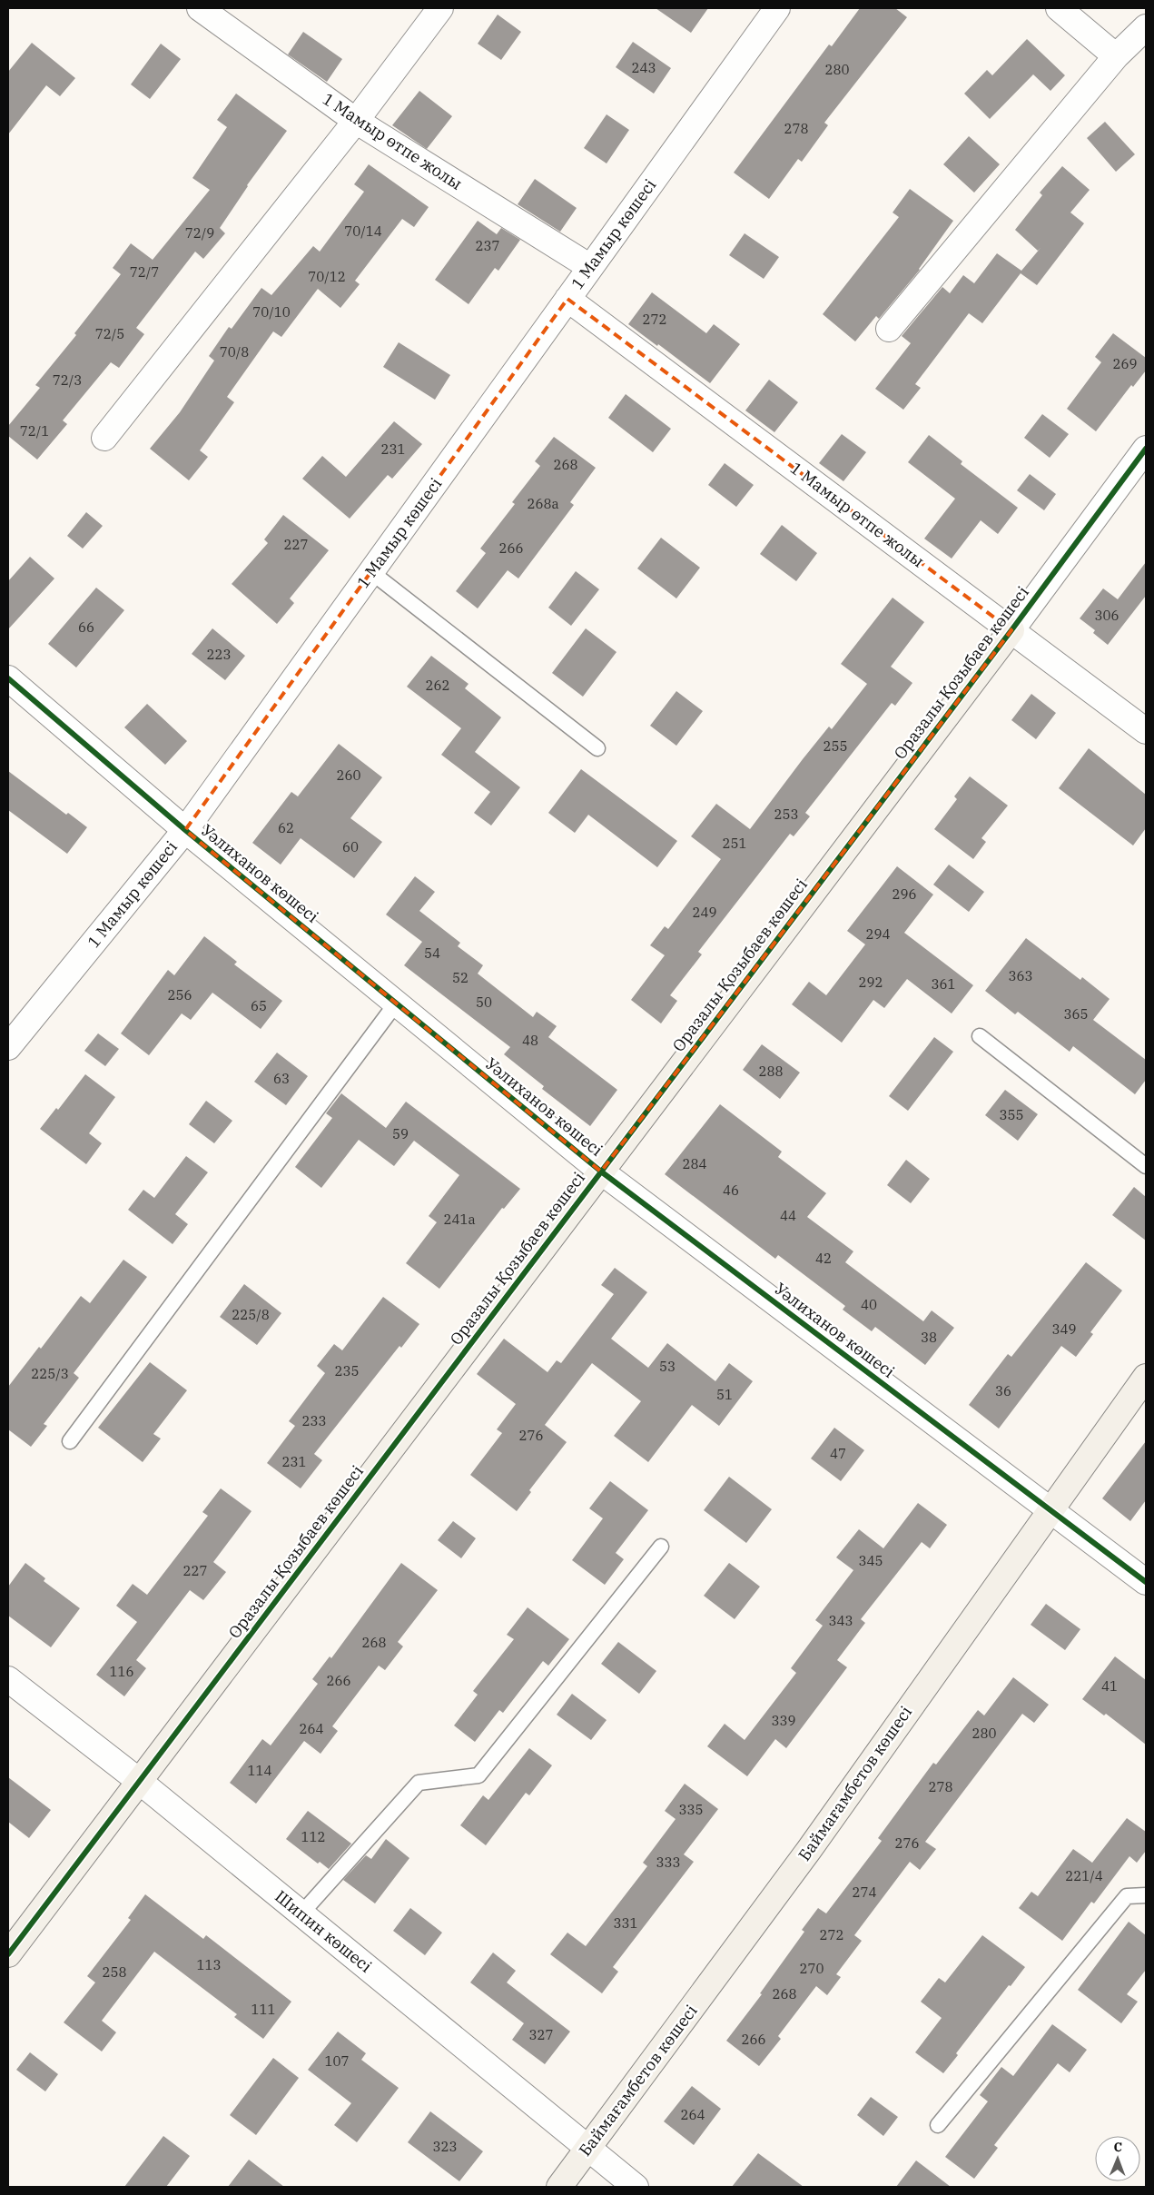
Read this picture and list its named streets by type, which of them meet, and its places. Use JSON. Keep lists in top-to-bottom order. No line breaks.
{"streets":{"street":["1 Мамыр өтпе жолы","1 Мамыр көшесі","Оразалы Қозыбаев көшесі","Уәлиханов көшесі","Баймағамбетов көшесі","Шипин көшесі"]},"crossings":[["1 Мамыр өтпе жолы","1 Мамыр көшесі"],["1 Мамыр өтпе жолы","Оразалы Қозыбаев көшесі"],["1 Мамыр көшесі","Уәлиханов көшесі"],["Оразалы Қозыбаев көшесі","Уәлиханов көшесі"],["Оразалы Қозыбаев көшесі","Шипин көшесі"],["Уәлиханов көшесі","Баймағамбетов көшесі"],["Баймағамбетов көшесі","Шипин көшесі"]],"house_numbers":["243","280","278","70/14","72/9","237","72/7","70/12","70/10","272","72/5","70/8","269","72/3","72/1","231","268","268а","227","266","306","66","223","262","255","260","253","62","251","60","296","249","294","54","363","52","292","361","256","50","65","365","48","288","63","355","59","284","46","44","241а","42","40","225/8","349","38","53","235","225/3","36","51","233","276","47","231","345","227","343","268","116","266","41","339","264","280","114","278","335","112","276","333","221/4","274","331","272","113","270","258","268","111","327","266","107","264","323"],"north":"top"}
